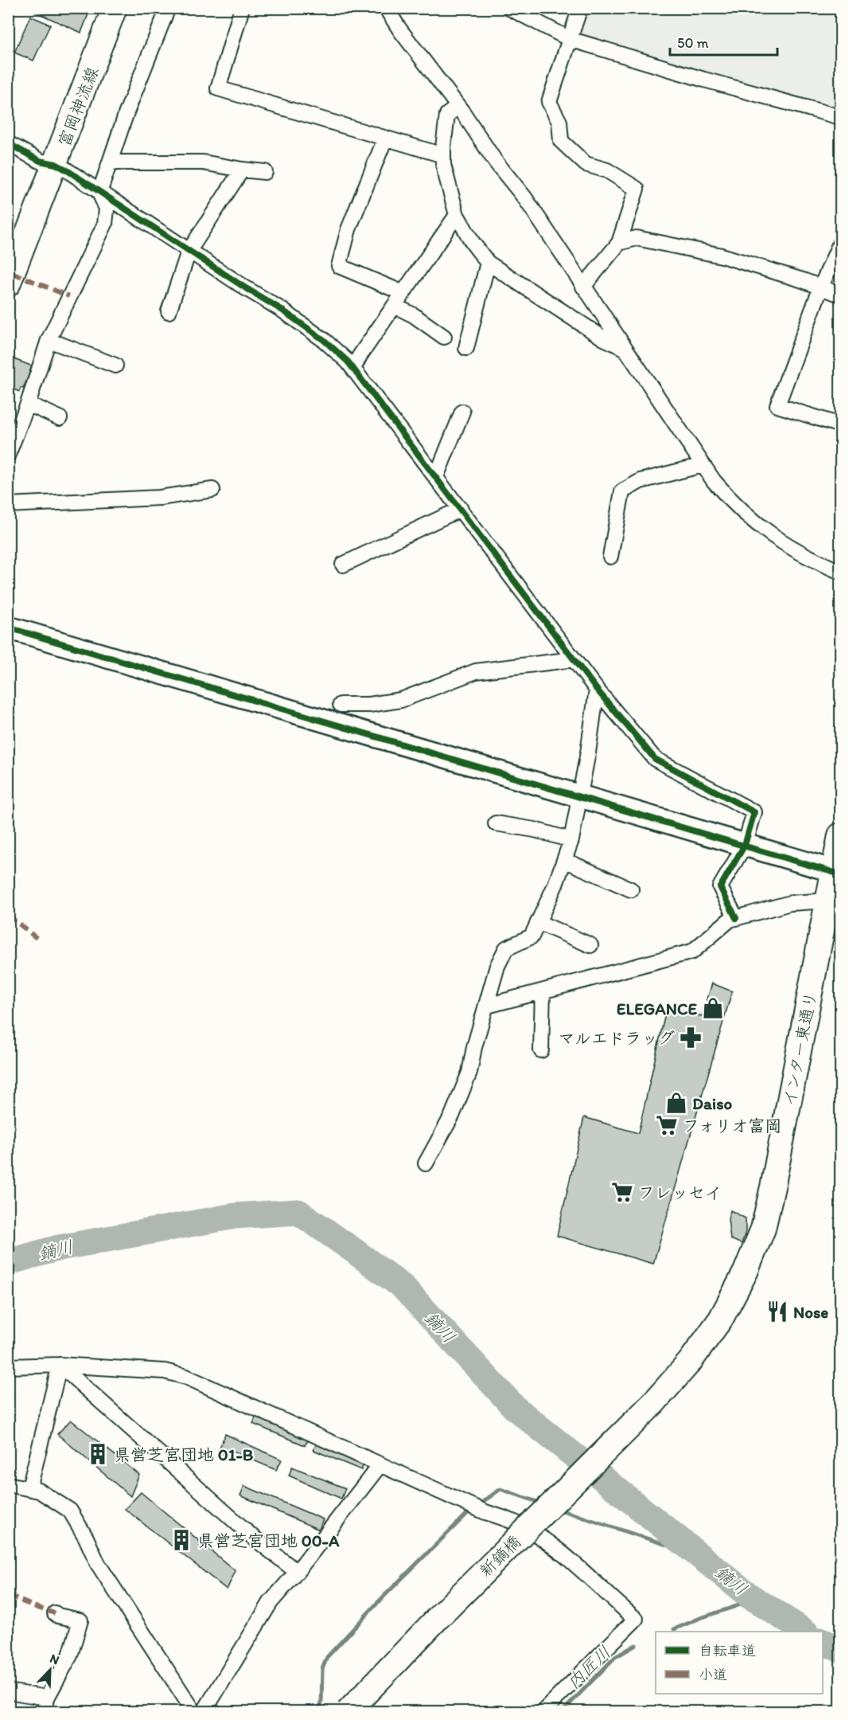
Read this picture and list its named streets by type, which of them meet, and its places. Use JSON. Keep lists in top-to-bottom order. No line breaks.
{"streets":{"main road":["富岡神流線","インター東通り","新鏑橋"]},"crossings":[["インター東通り","新鏑橋"]],"water":["鏑川","内匠川"],"places":{"shop":["ELEGANCE","Daiso"],"pharmacy":["マルエドラッグ"],"supermarket":["フォリオ富岡","フレッセイ"],"restaurant":["Nose"],"building":["県営芝宮団地 01-B","県営芝宮団地 00-A"]},"legend":["自転車道","小道"],"scale_bar":"50 m","north":"top right"}
